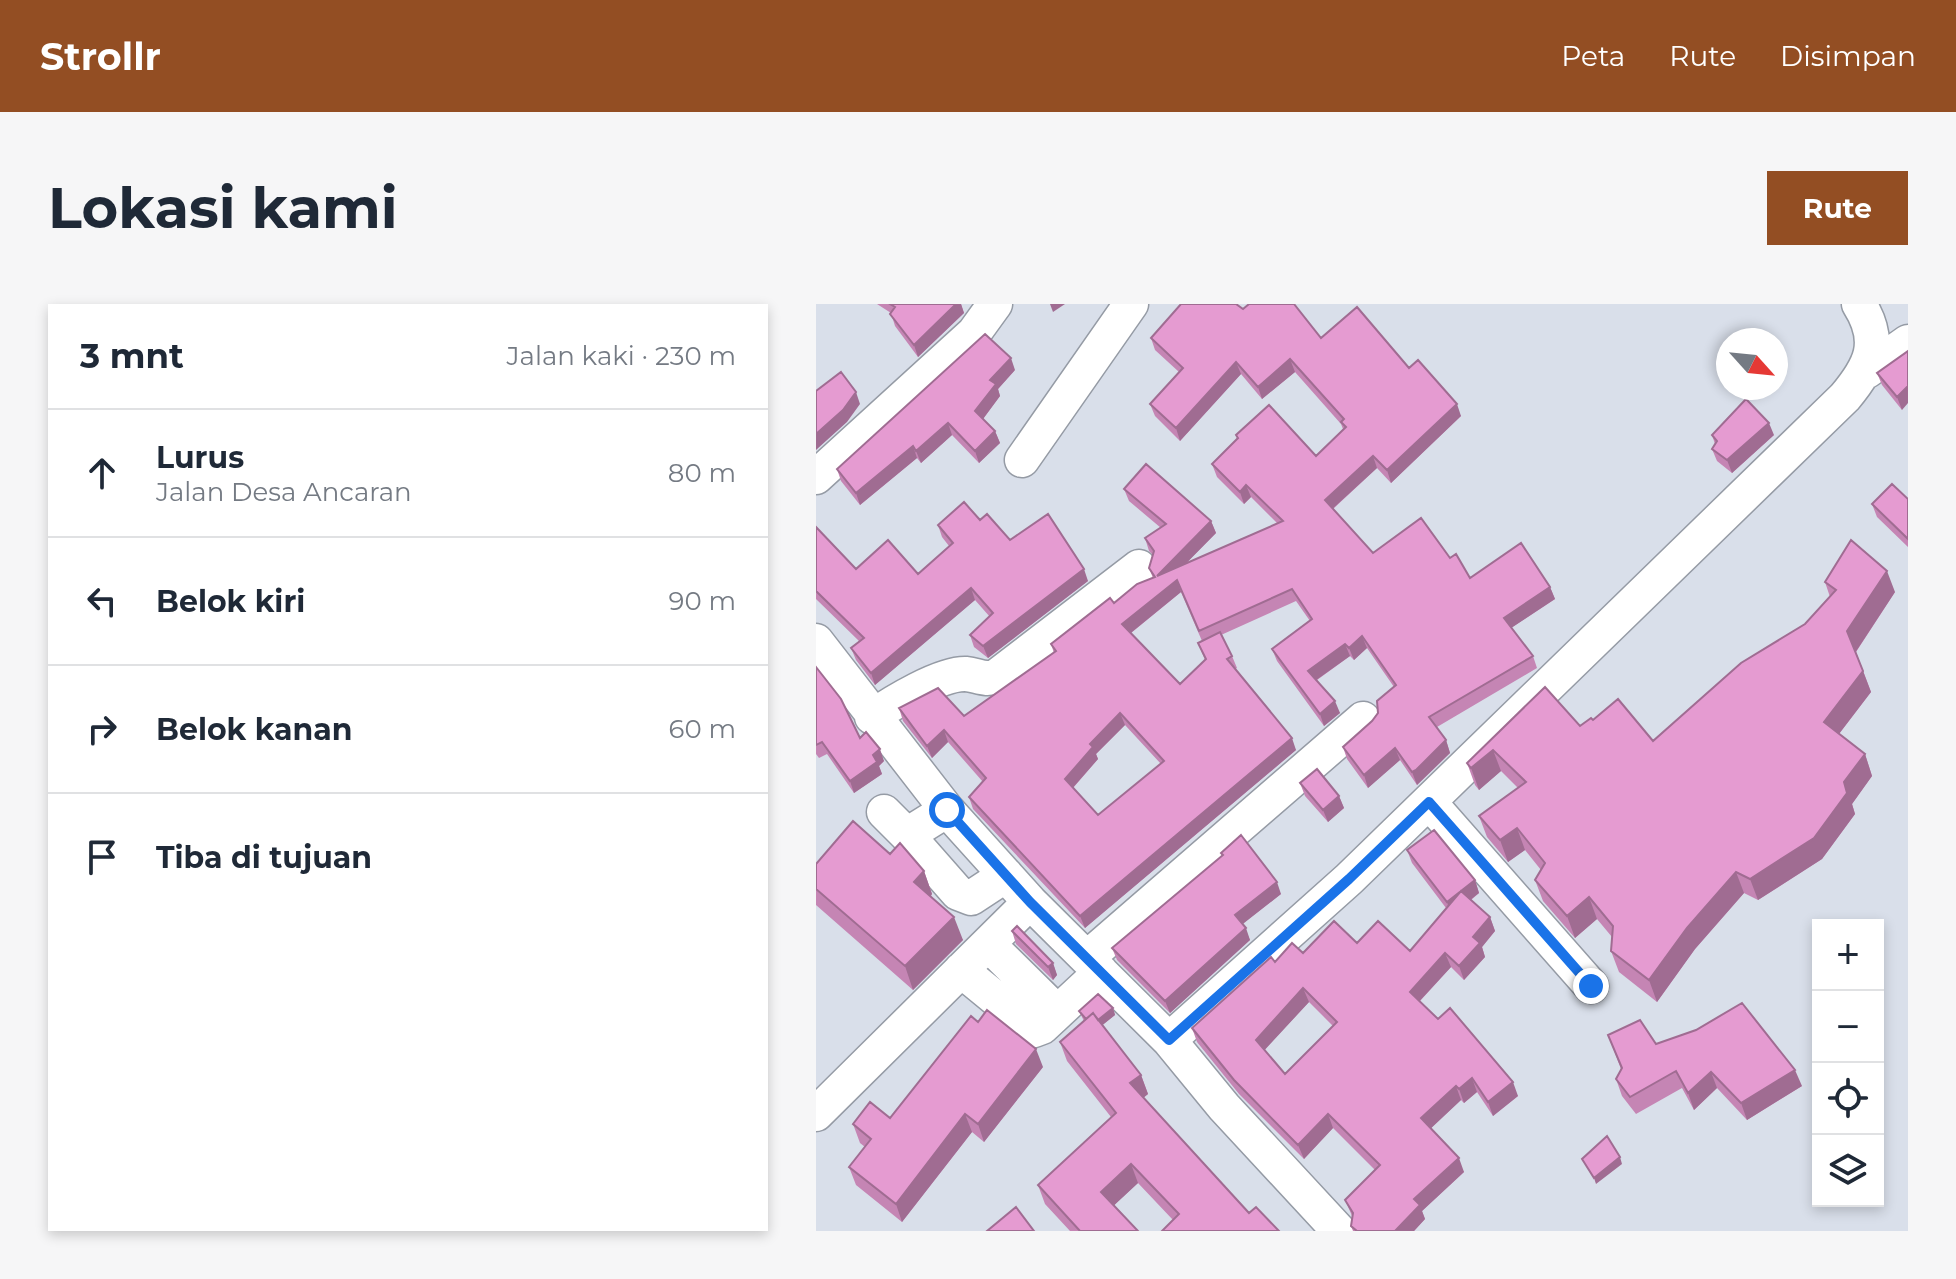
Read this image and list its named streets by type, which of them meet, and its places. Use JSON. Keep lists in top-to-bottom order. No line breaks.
{"north":"bottom right","page":{"header":"Strollr","nav":["Peta","Rute","Disimpan"],"buttons":"Rute","title":"Lokasi kami","heading":["3 mnt","Jalan kaki · 230 m"],"list":[["Lurus","Jalan Desa Ancaran","80 m"],["Belok kiri","90 m"],["Belok kanan","60 m"],"Tiba di tujuan"],"map_buttons":["+","−"]}}
